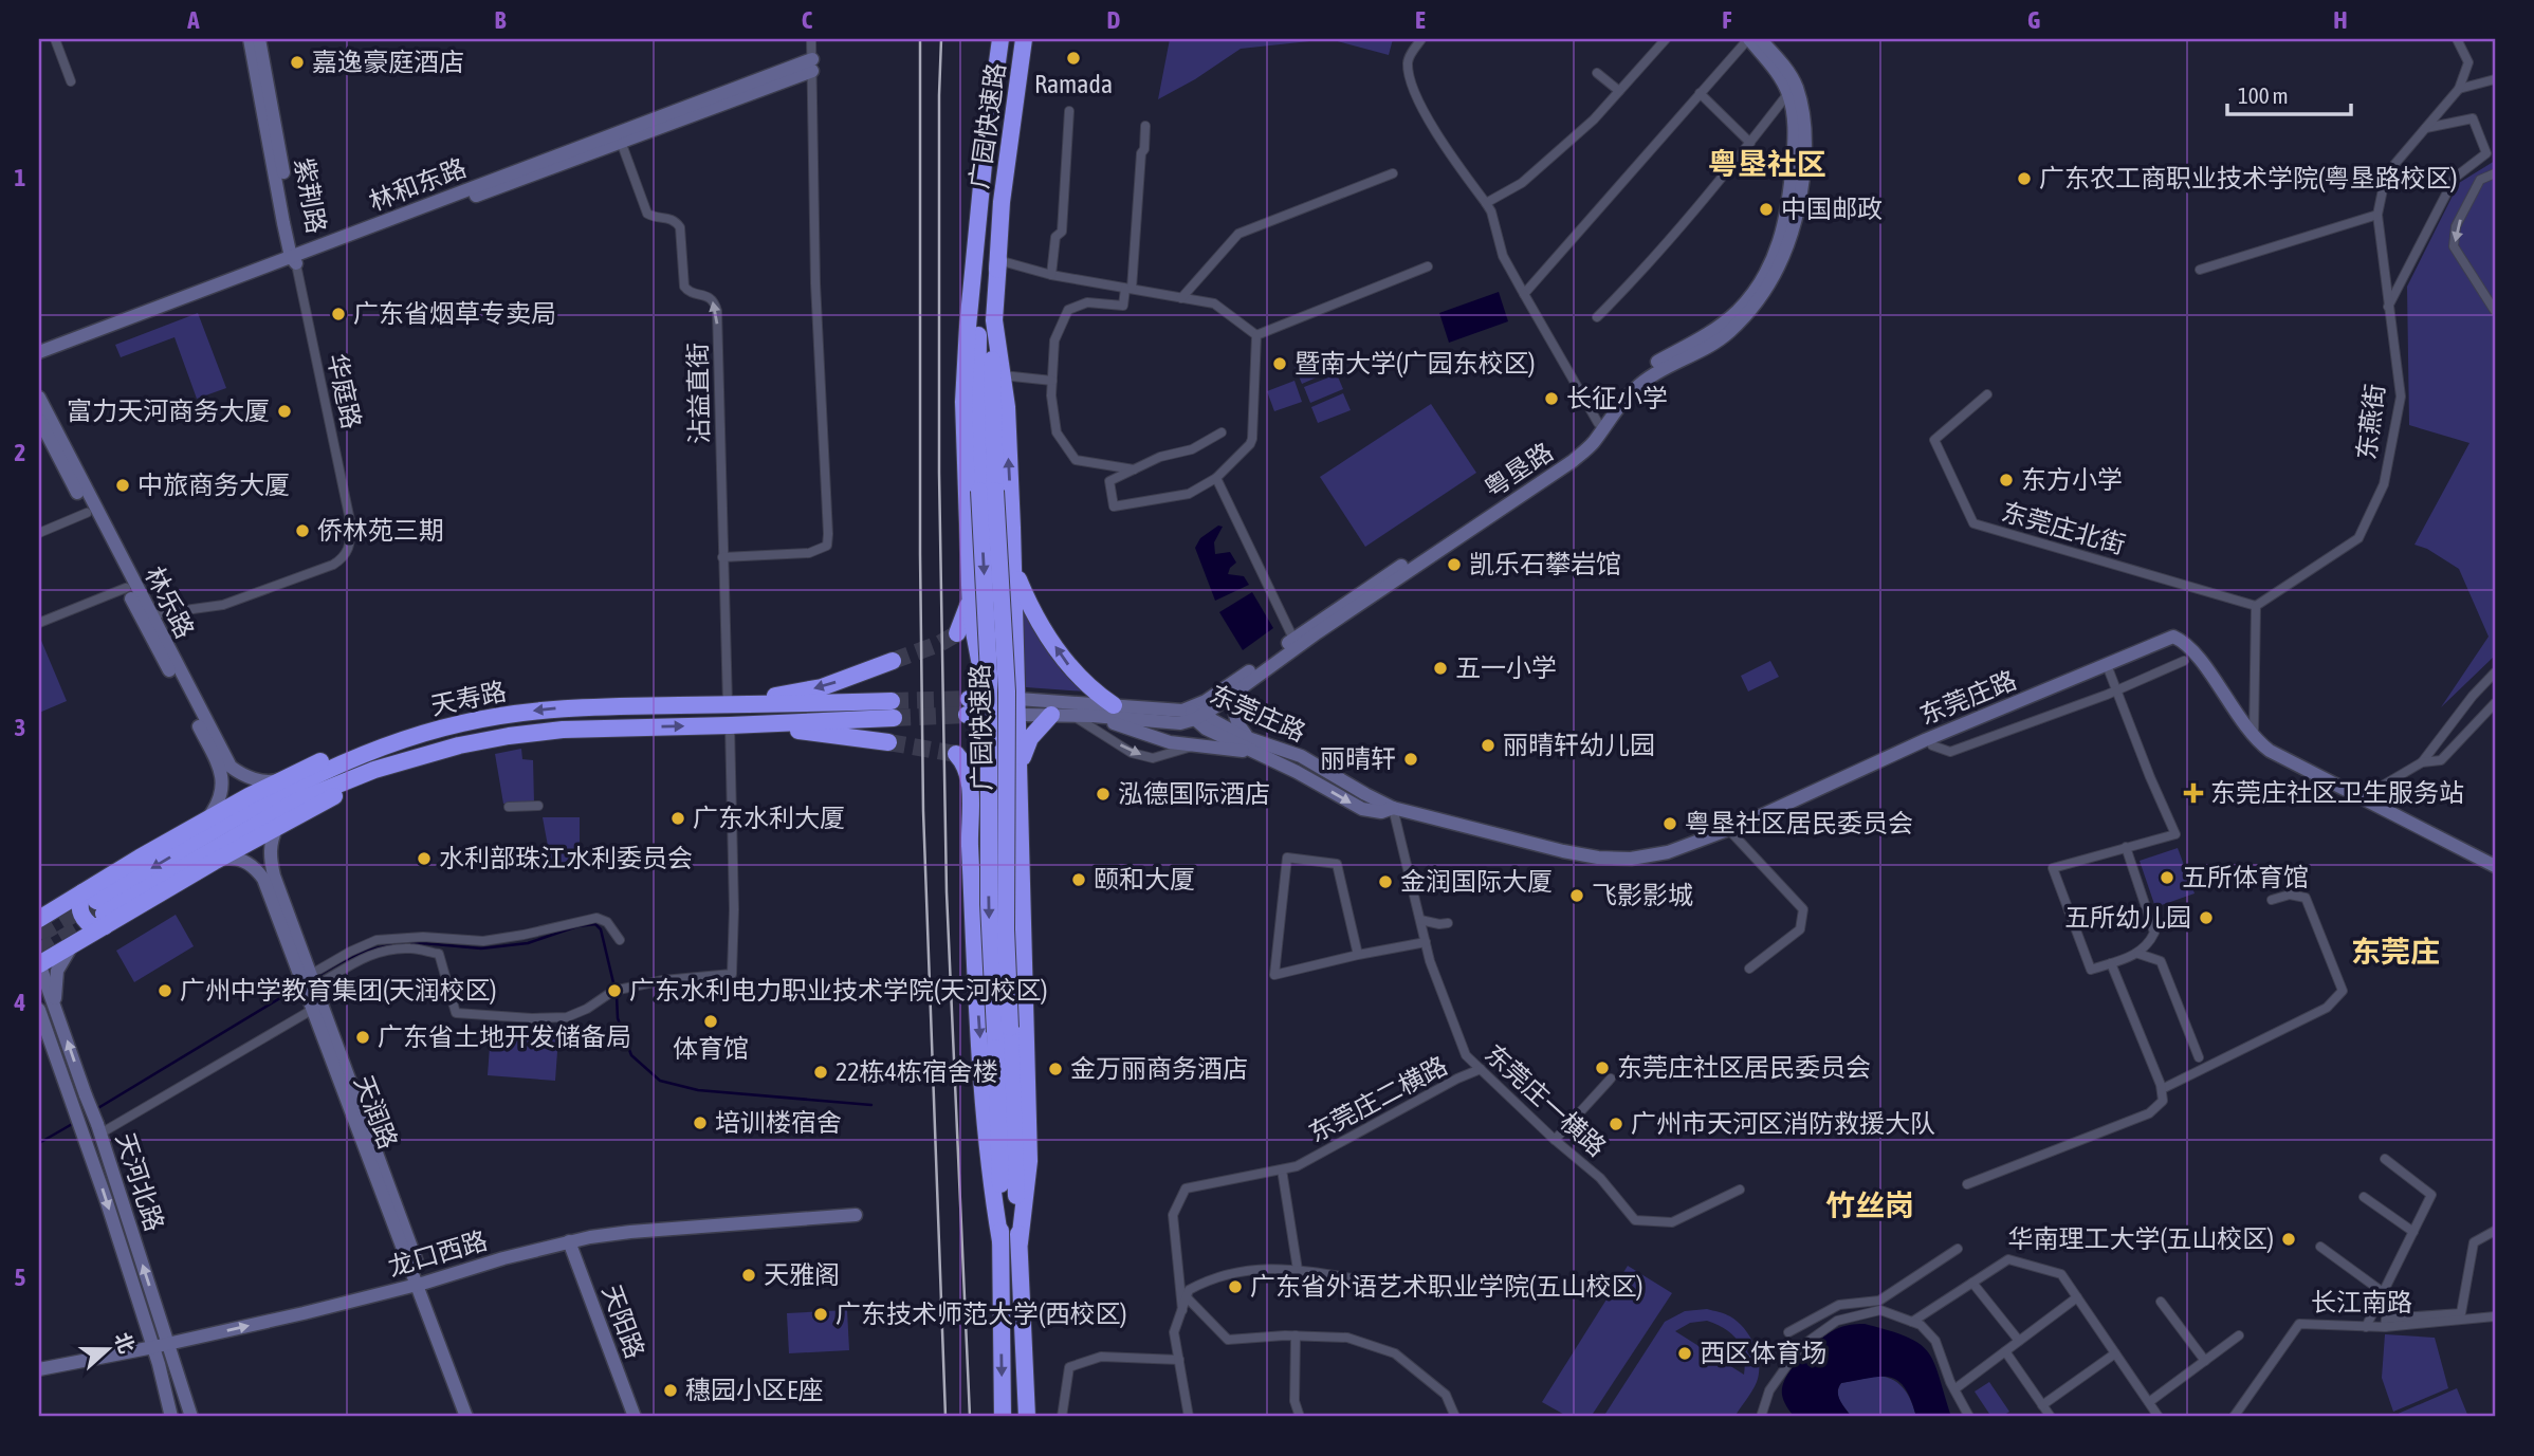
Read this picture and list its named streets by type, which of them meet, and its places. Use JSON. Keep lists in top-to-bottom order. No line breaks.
{"streets":{"highway":["广园快速路","天寿路"],"street":["林和东路","紫荆路","华庭路","沾益直街","东燕街","粤垦路","东莞庄北街","林乐路","东莞庄路","东莞庄二横路","东莞庄一横路","天润路","天河北路","龙口西路","长江南路","天阳路"]},"crossings":[["林和东路","紫荆路"],["林和东路","华庭路"],["林和东路","沾益直街"],["紫荆路","华庭路"],["华庭路","林乐路"],["沾益直街","天寿路"],["东燕街","东莞庄北街"],["粤垦路","东莞庄路"],["东莞庄路","东莞庄一横路"],["东莞庄二横路","东莞庄一横路"],["天润路","龙口西路"],["天河北路","龙口西路"],["龙口西路","天阳路"]],"one_way":["沾益直街"],"districts":["粤垦社区","东莞庄","竹丝岗"],"places":{"other":["Ramada","嘉逸豪庭酒店","广东农工商职业技术学院(粤垦路校区)","中国邮政","广东省烟草专卖局","暨南大学(广园东校区)","长征小学","富力天河商务大厦","东方小学","中旅商务大厦","侨林苑三期","凯乐石攀岩馆","五一小学","丽晴轩幼儿园","丽晴轩","泓德国际酒店","广东水利大厦","粤垦社区居民委员会","水利部珠江水利委员会","五所体育馆","颐和大厦","金润国际大厦","飞影影城","五所幼儿园","广州中学教育集团(天润校区)","广东水利电力职业技术学院(天河校区)","体育馆","广东省土地开发储备局","东莞庄社区居民委员会","金万丽商务酒店","22栋4栋宿舍楼","培训楼宿舍","广州市天河区消防救援大队","华南理工大学(五山校区)","天雅阁","广东省外语艺术职业学院(五山校区)","广东技术师范大学(西校区)","西区体育场","穗园小区E座"],"health":["东莞庄社区卫生服务站"]},"scale_bar":"100 m","north":"right","grid":{"columns":["A","B","C","D","E","F","G","H"],"rows":["1","2","3","4","5"]}}
